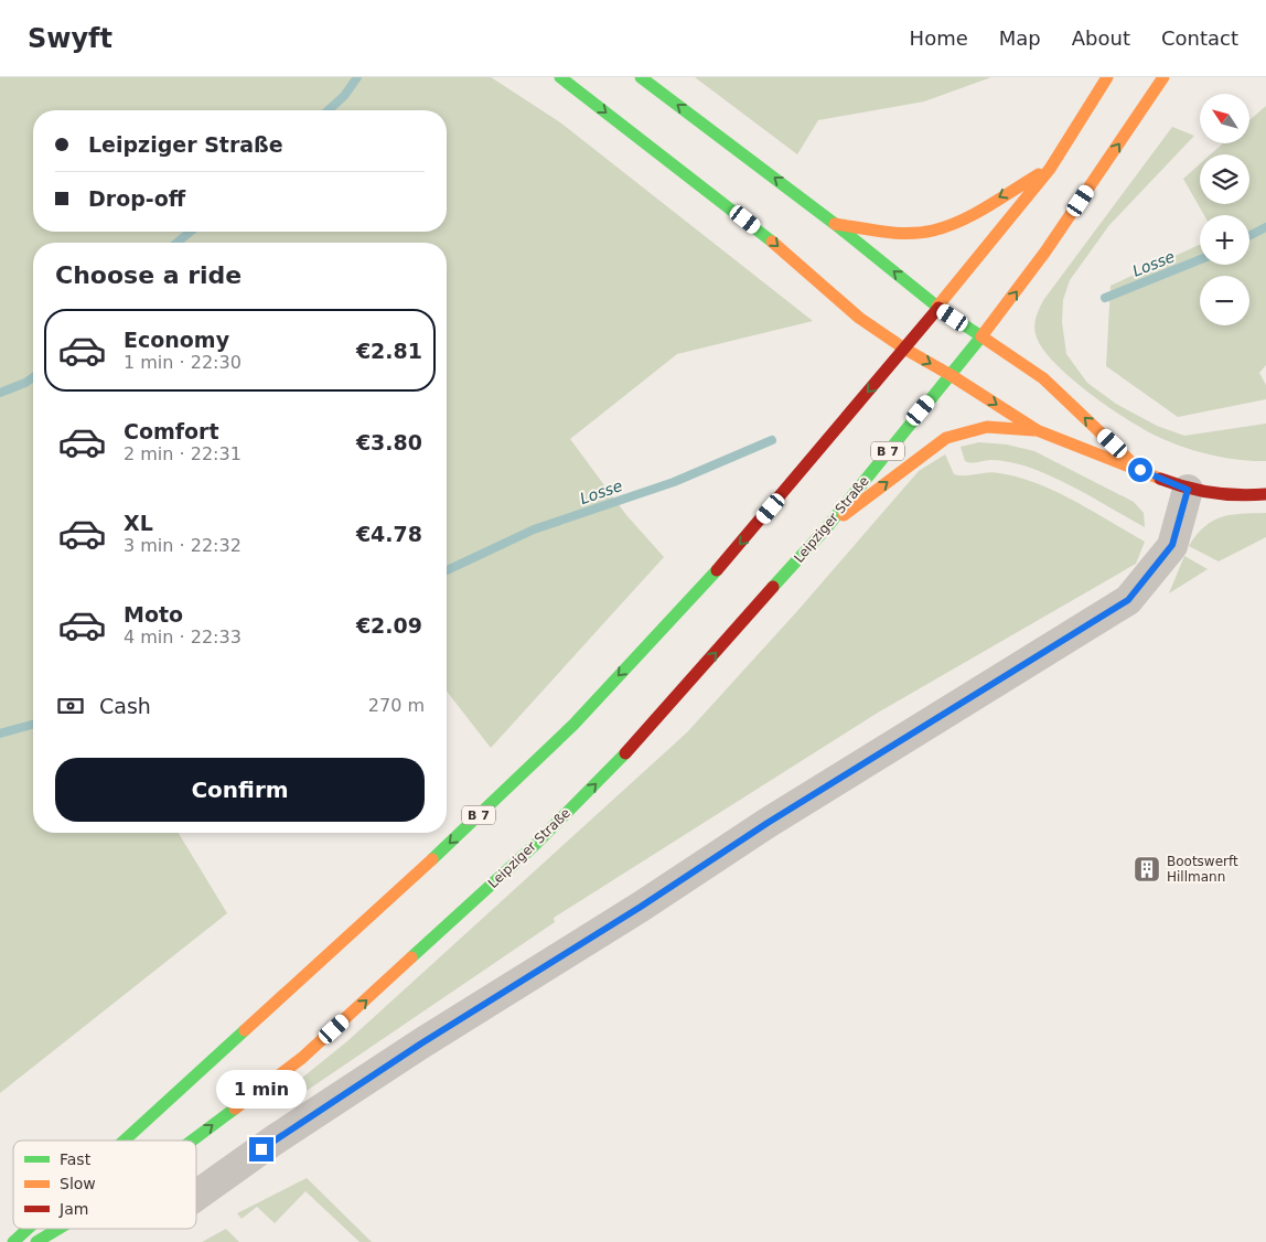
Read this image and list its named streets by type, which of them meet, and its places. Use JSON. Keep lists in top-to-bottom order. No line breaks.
{"streets":{"main road":["B 7","Leipziger Straße"]},"crossings":[["B 7","Leipziger Straße"]],"water":["Losse"],"places":{"building":["Bootswerft Hillmann"]},"legend":["Fast","Slow","Jam"],"north":"top left","page":{"header":"Swyft","nav":["Home","Map","About","Contact"],"map_buttons":["+","−"],"banner":["Leipziger Straße","Drop-off"],"heading":"Choose a ride","list":[{"name":"Economy","note":"1 min · 22:30","value":"€2.81"},{"name":"Comfort","note":"2 min · 22:31","value":"€3.80"},{"name":"XL","note":"3 min · 22:32","value":"€4.78"},{"name":"Moto","note":"4 min · 22:33","value":"€2.09"}],"pay":["Cash","270 m"],"buttons":"Confirm","bubble":"1 min"}}
